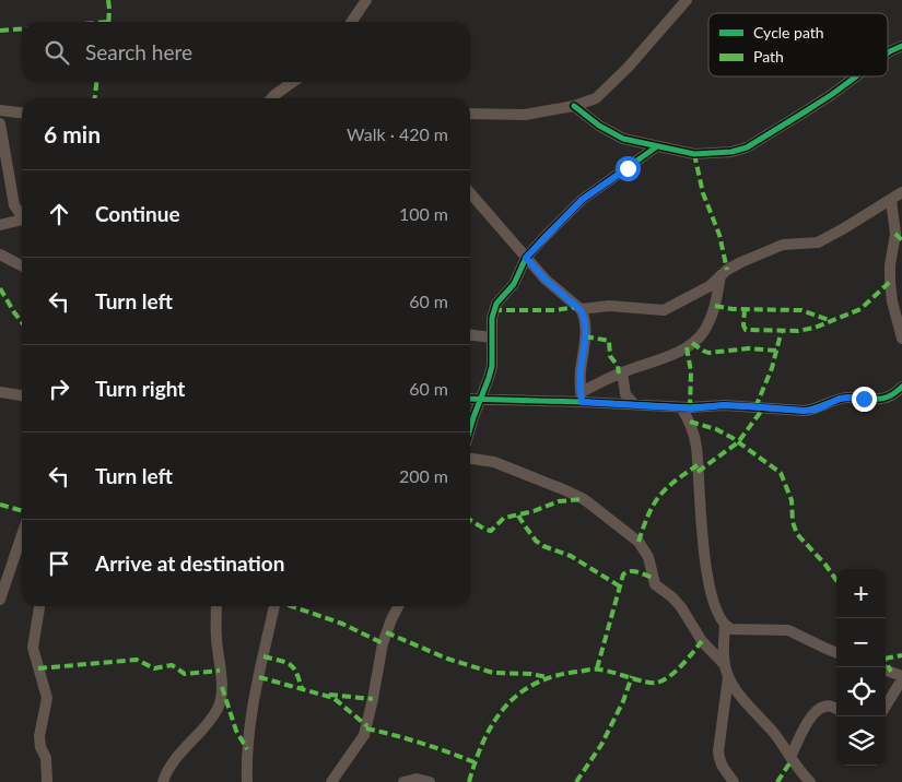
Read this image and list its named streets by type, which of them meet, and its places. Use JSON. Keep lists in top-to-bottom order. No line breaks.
{"legend":["Cycle path","Path"],"page":{"search":"Search here","heading":["6 min","Walk · 420 m"],"list":[["Continue","100 m"],["Turn left","60 m"],["Turn right","60 m"],["Turn left","200 m"],"Arrive at destination"],"map_buttons":["+","−"]}}
